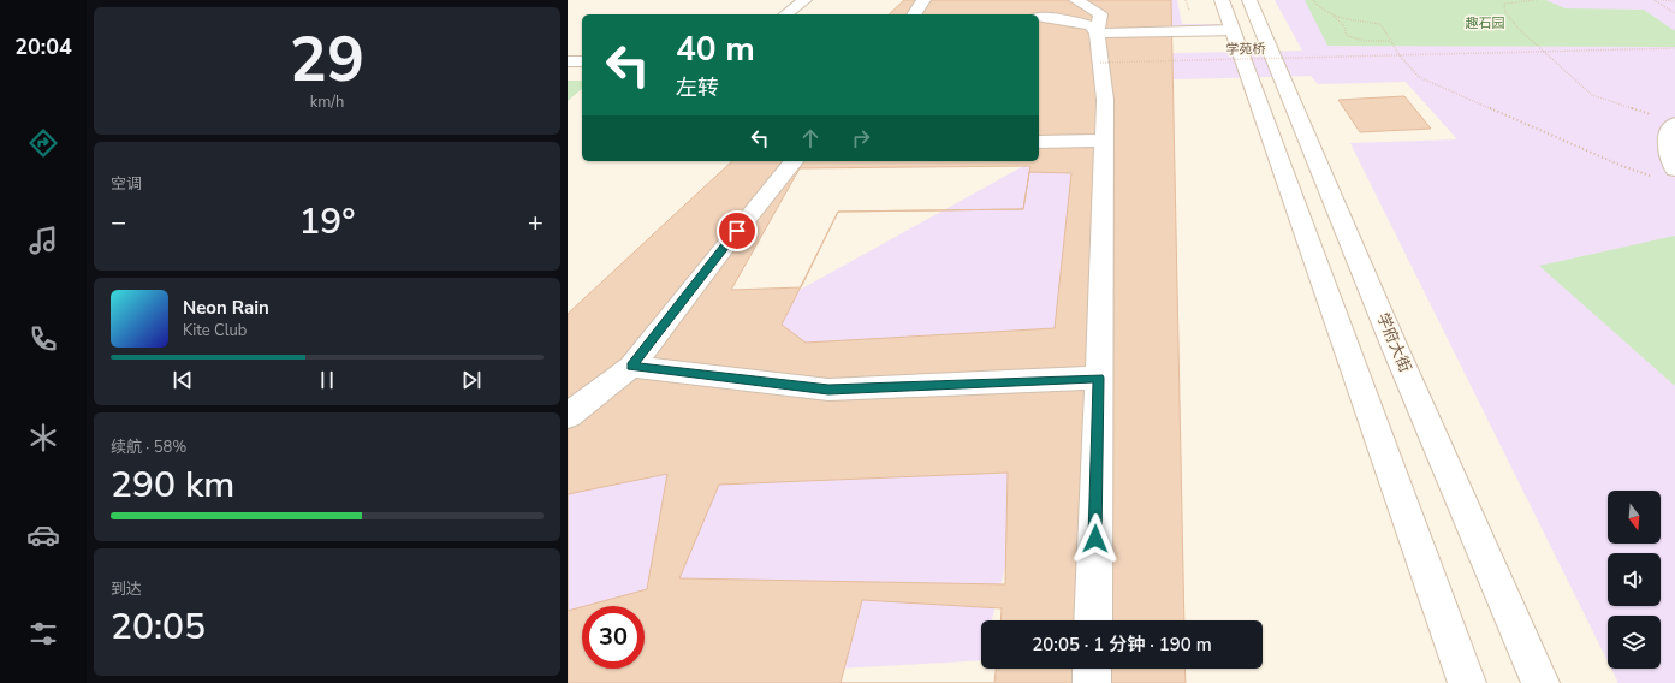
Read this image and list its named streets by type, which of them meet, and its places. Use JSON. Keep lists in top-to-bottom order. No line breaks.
{"streets":{"street":["学府大街"],"path":["学苑桥"]},"parks":["趣石园"],"north":"bottom","page":{"tabs":"20:04","tile":[["29","km/h"],"空调",["续航 · 58%","290 km"],["到达","20:05"]],"turn":["40 m","左转"],"heat":["−","19°","+"],"song":["Neon Rain","Kite Club"],"limit":"30","trip":"20:05 · 1 分钟 · 190 m"}}
